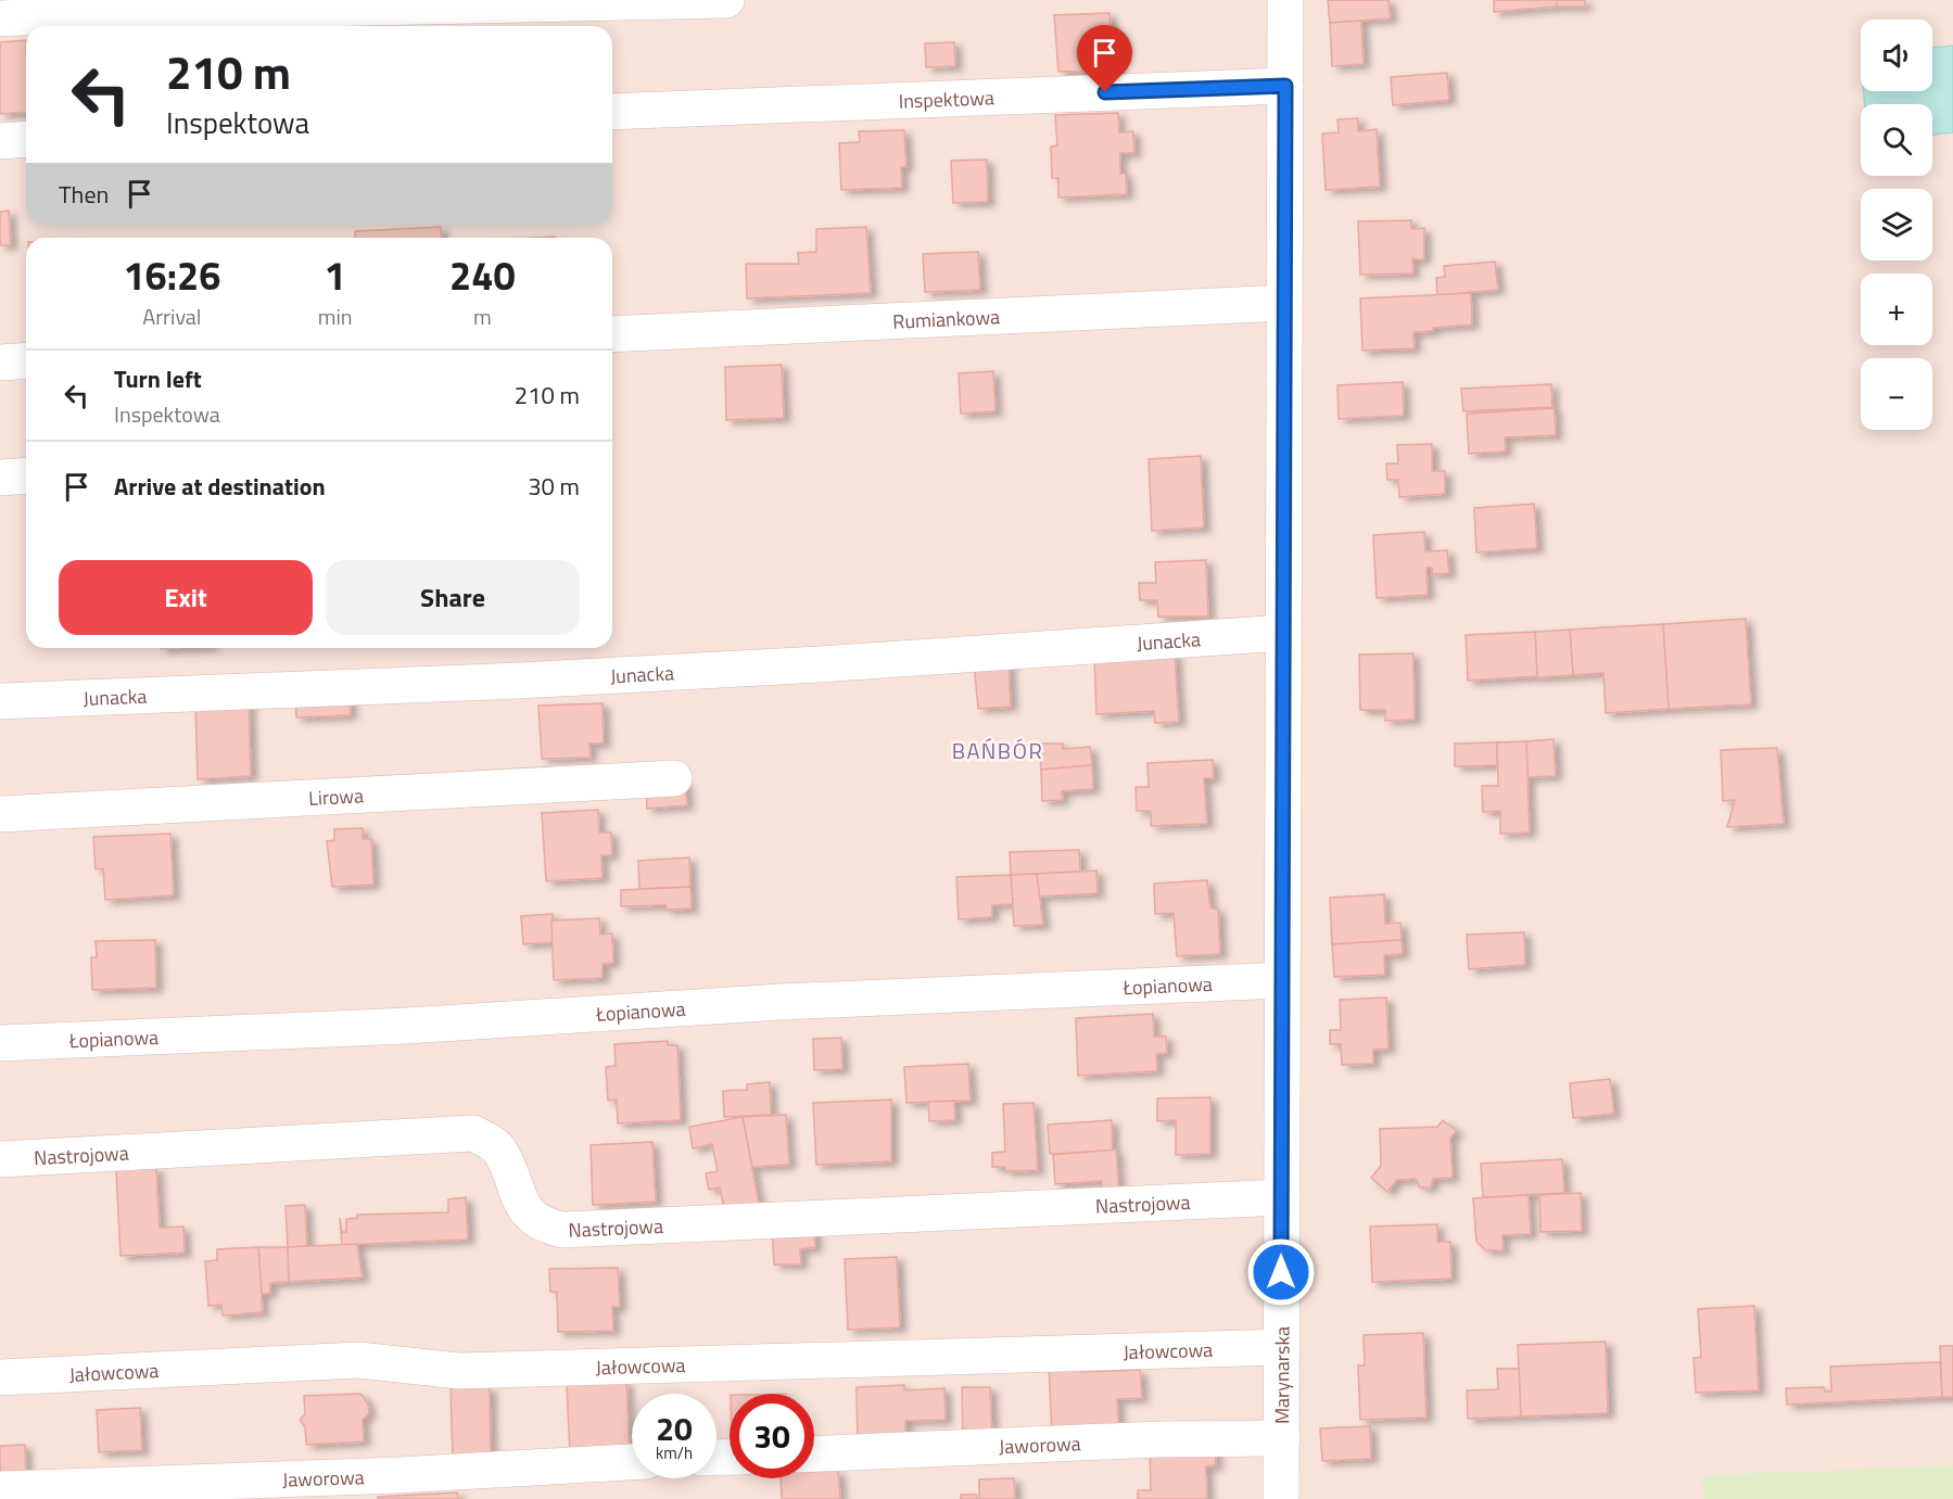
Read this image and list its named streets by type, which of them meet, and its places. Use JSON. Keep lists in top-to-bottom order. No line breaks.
{"streets":{"street":["Inspektowa","Rumiankowa","Junacka","Lirowa","Łopianowa","Nastrojowa","Jałowcowa","Marynarska","Jaworowa"]},"crossings":[["Inspektowa","Marynarska"],["Rumiankowa","Marynarska"],["Junacka","Marynarska"],["Łopianowa","Marynarska"],["Nastrojowa","Marynarska"],["Jałowcowa","Marynarska"],["Marynarska","Jaworowa"]],"districts":["BAŃBÓR"],"page":{"map_buttons":["+","−"],"turn":["210 m","Inspektowa"],"then":"Then","eta":["16:26","Arrival","1","min","240","m"],"list":[{"name":"Turn left","note":"Inspektowa","value":"210 m"},{"name":"Arrive at destination","value":"30 m"}],"buttons":["Exit","Share"],"speed":"20 km/h","limit":"30"}}
